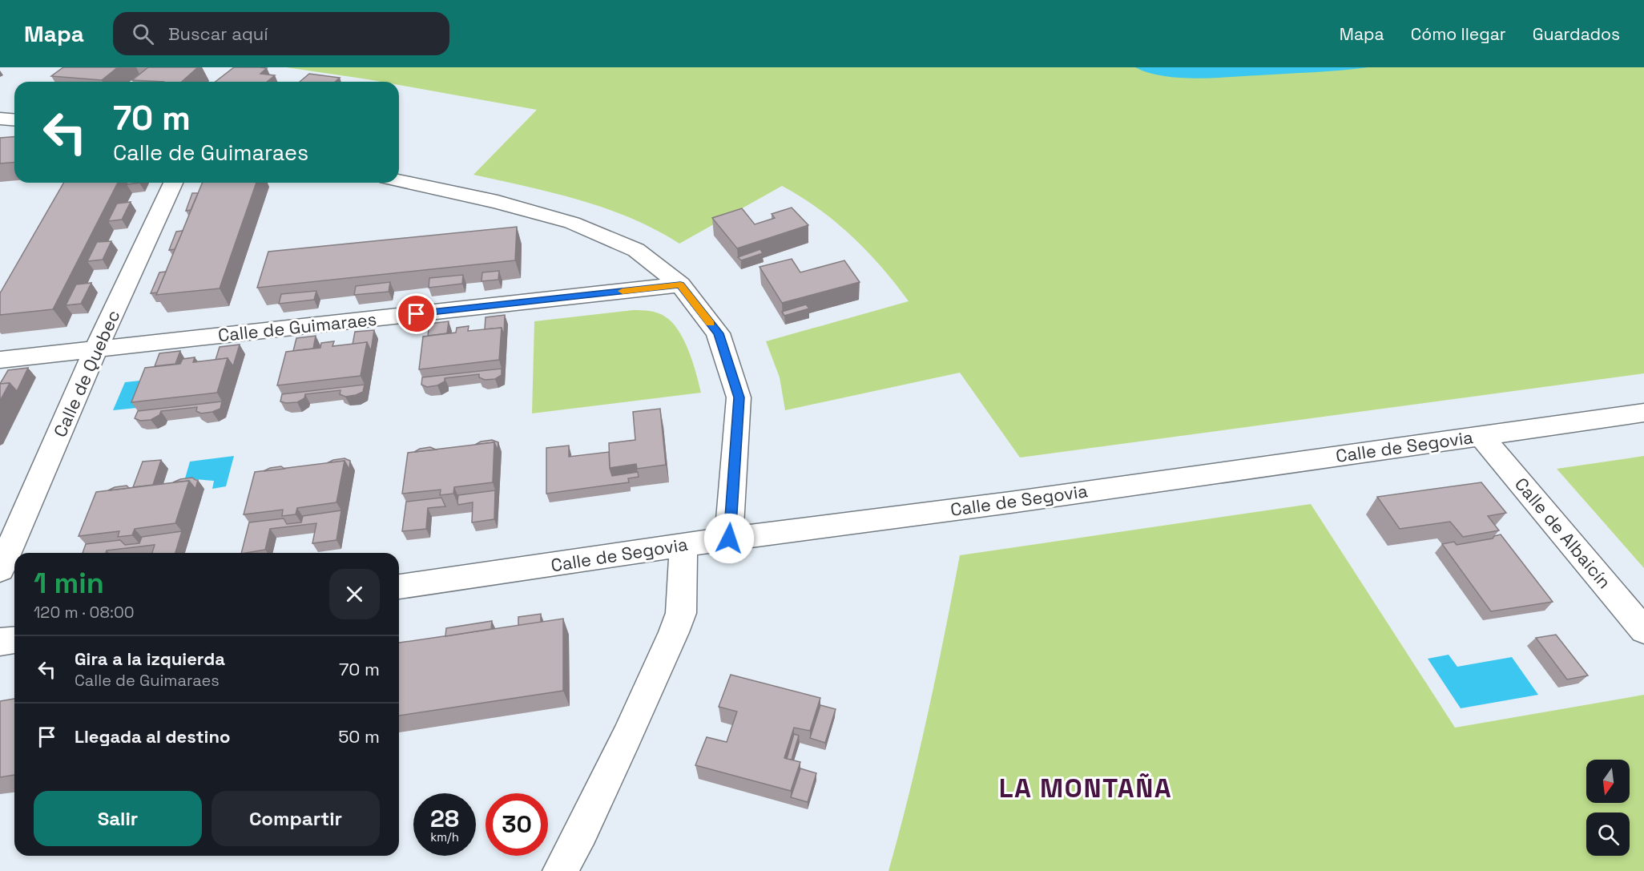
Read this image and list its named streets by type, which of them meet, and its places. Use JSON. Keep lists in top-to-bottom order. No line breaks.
{"streets":{"street":["Calle de Guimaraes","Calle de Quebec","Calle de Segovia","Calle de Albaicín"]},"crossings":[["Calle de Guimaraes","Calle de Quebec"],["Calle de Segovia","Calle de Albaicín"]],"districts":["LA MONTAÑA"],"north":"bottom","page":{"header":"Mapa","search":"Buscar aquí","nav":["Mapa","Cómo llegar","Guardados"],"turn":["70 m","Calle de Guimaraes"],"heading":["1 min","120 m · 08:00"],"list":[{"name":"Gira a la izquierda","note":"Calle de Guimaraes","value":"70 m"},{"name":"Llegada al destino","value":"50 m"}],"buttons":["Salir","Compartir"],"speed":"28 km/h","limit":"30"}}
